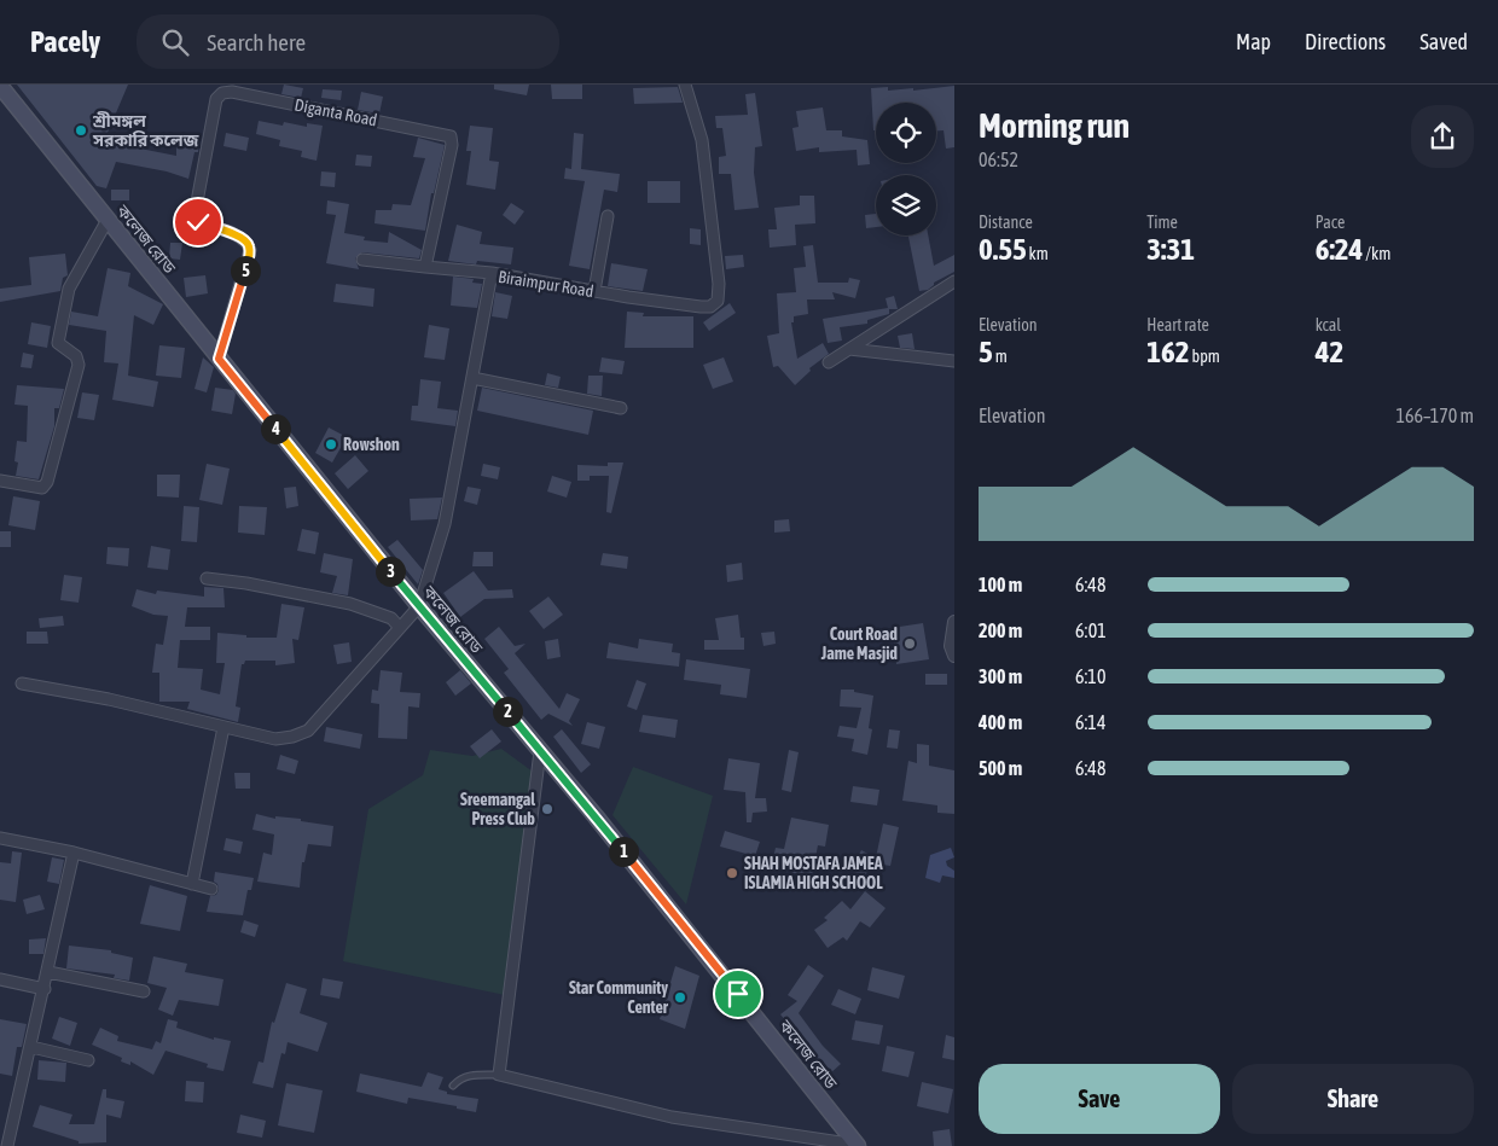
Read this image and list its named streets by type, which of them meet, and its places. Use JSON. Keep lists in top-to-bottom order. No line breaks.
{"streets":{"main road":["কলেজ রোড"],"street":["Diganta Road","Biraimpur Road"]},"crossings":[["Diganta Road","কলেজ রোড"],["কলেজ রোড","Biraimpur Road"]],"places":["শ্রীমঙ্গল সরকারি কলেজ","Rowshon","Court Road Jame Masjid","Sreemangal Press Club","SHAH MOSTAFA JAMEA ISLAMIA HIGH SCHOOL","Star Community Center"],"page":{"header":"Pacely","search":"Search here","nav":["Map","Directions","Saved"],"heading":["Morning run","06:52"],"stats":[["Distance","0.55 km"],["Time","3:31"],["Pace","6:24 /km"],["Elevation","5 m"],["Heart rate","162 bpm"],["kcal","42"]],"pins":["5","4","3","2","1"],"chart":["Elevation","166–170 m"],"list":[{"name":"100 m","note":"6:48"},{"name":"200 m","note":"6:01"},{"name":"300 m","note":"6:10"},{"name":"400 m","note":"6:14"},{"name":"500 m","note":"6:48"}],"buttons":["Save","Share"]}}
